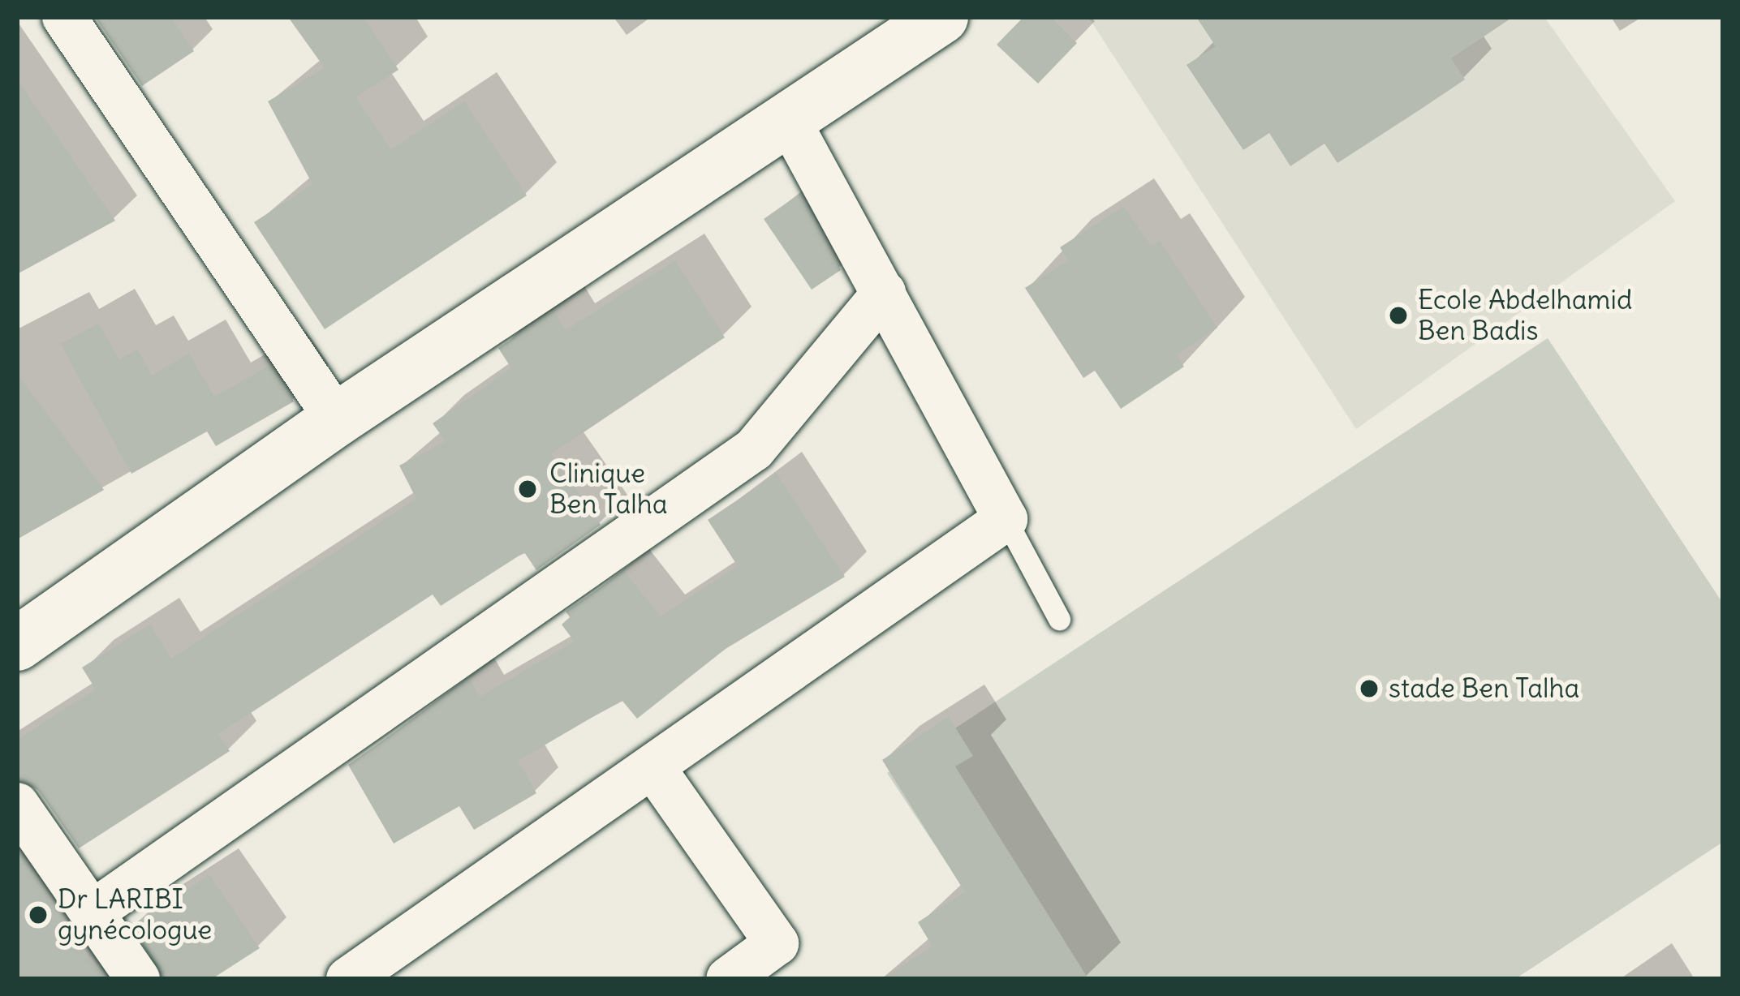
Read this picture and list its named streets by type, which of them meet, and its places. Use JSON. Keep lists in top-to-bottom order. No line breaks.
{"places":["Ecole Abdelhamid Ben Badis","Clinique Ben Talha","stade Ben Talha","Dr LARIBI gynécologue"]}
